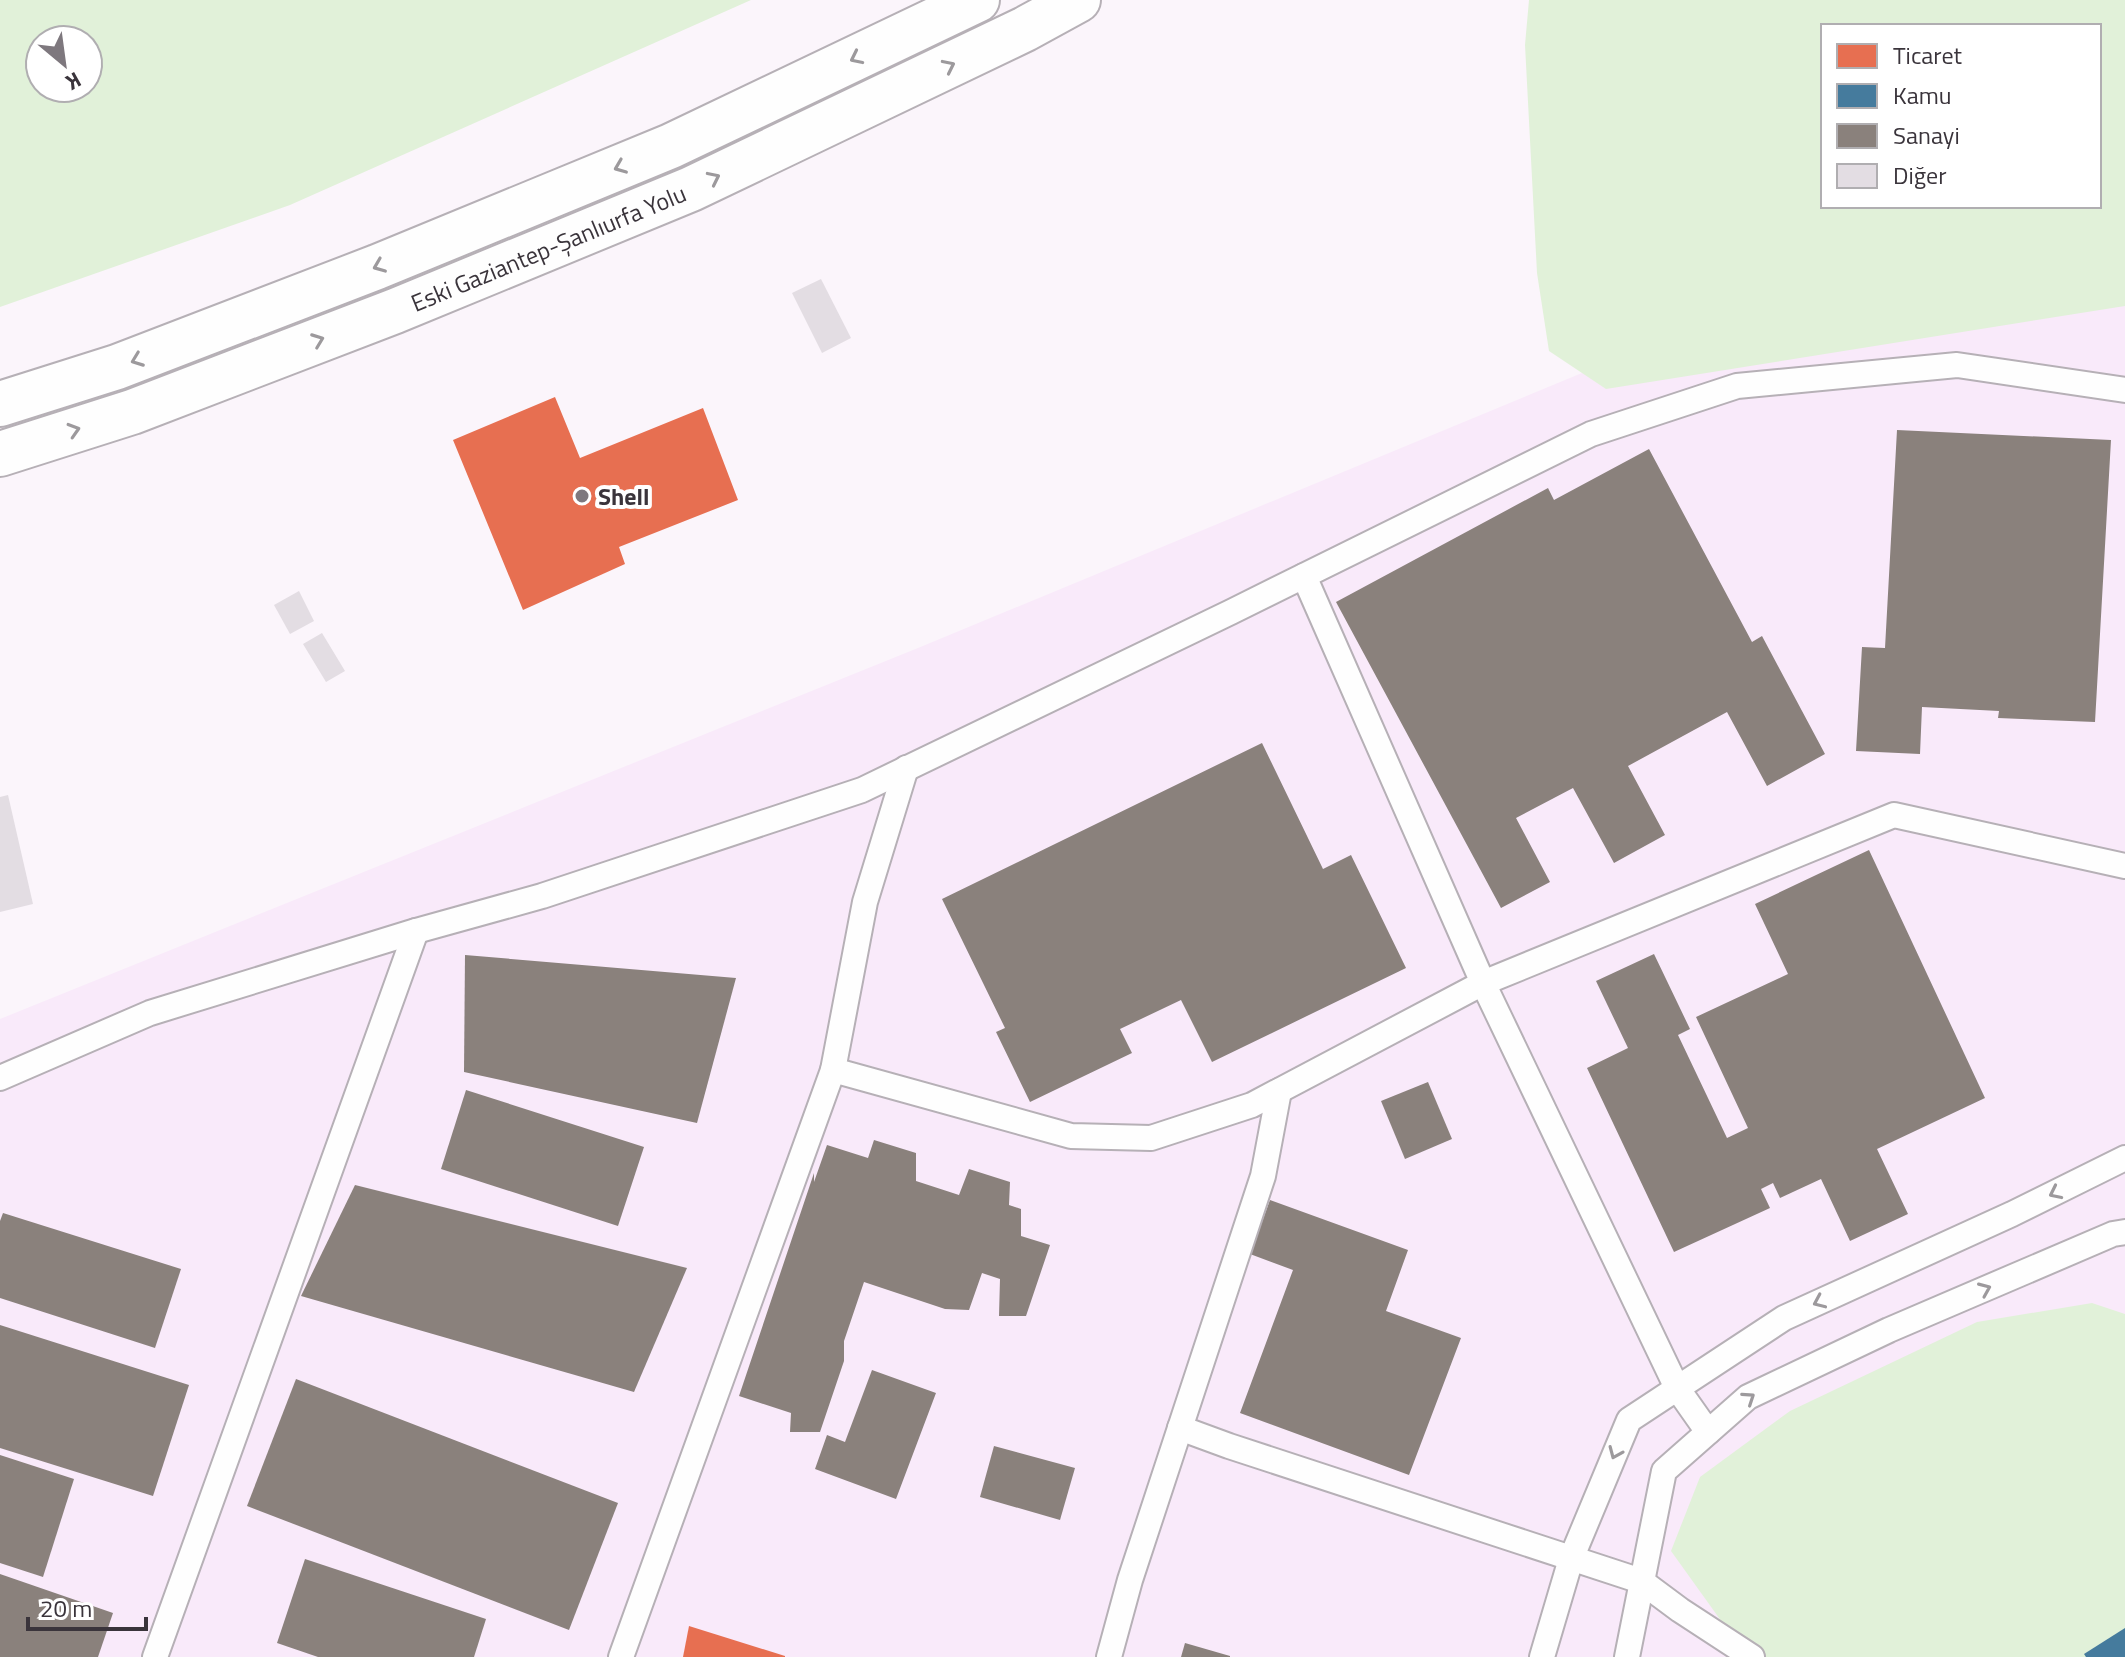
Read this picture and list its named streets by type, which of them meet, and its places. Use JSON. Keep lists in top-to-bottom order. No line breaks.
{"streets":{"main road":["Eski Gaziantep-Şanlıurfa Yolu"]},"places":["Shell"],"legend":["Ticaret","Kamu","Sanayi","Diğer"],"scale_bar":"20 m","north":"bottom right"}
